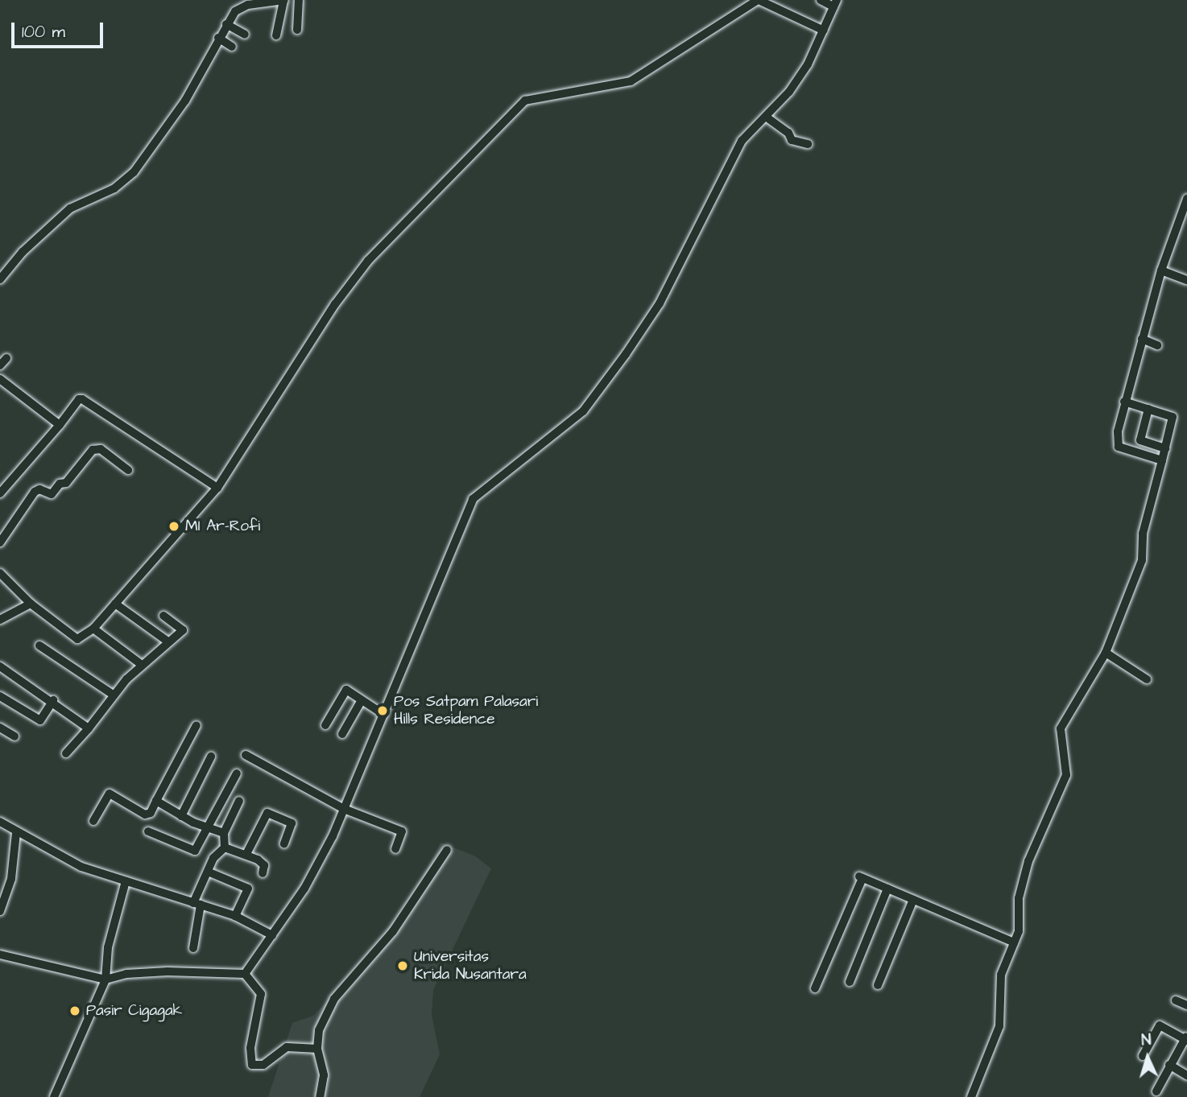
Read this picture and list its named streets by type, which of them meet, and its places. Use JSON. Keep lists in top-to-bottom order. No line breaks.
{"places":["MI Ar-Rofi","Pos Satpam Palasari Hills Residence","Universitas Krida Nusantara","Pasir Cigagak"],"scale_bar":"100 m","north":"top"}
